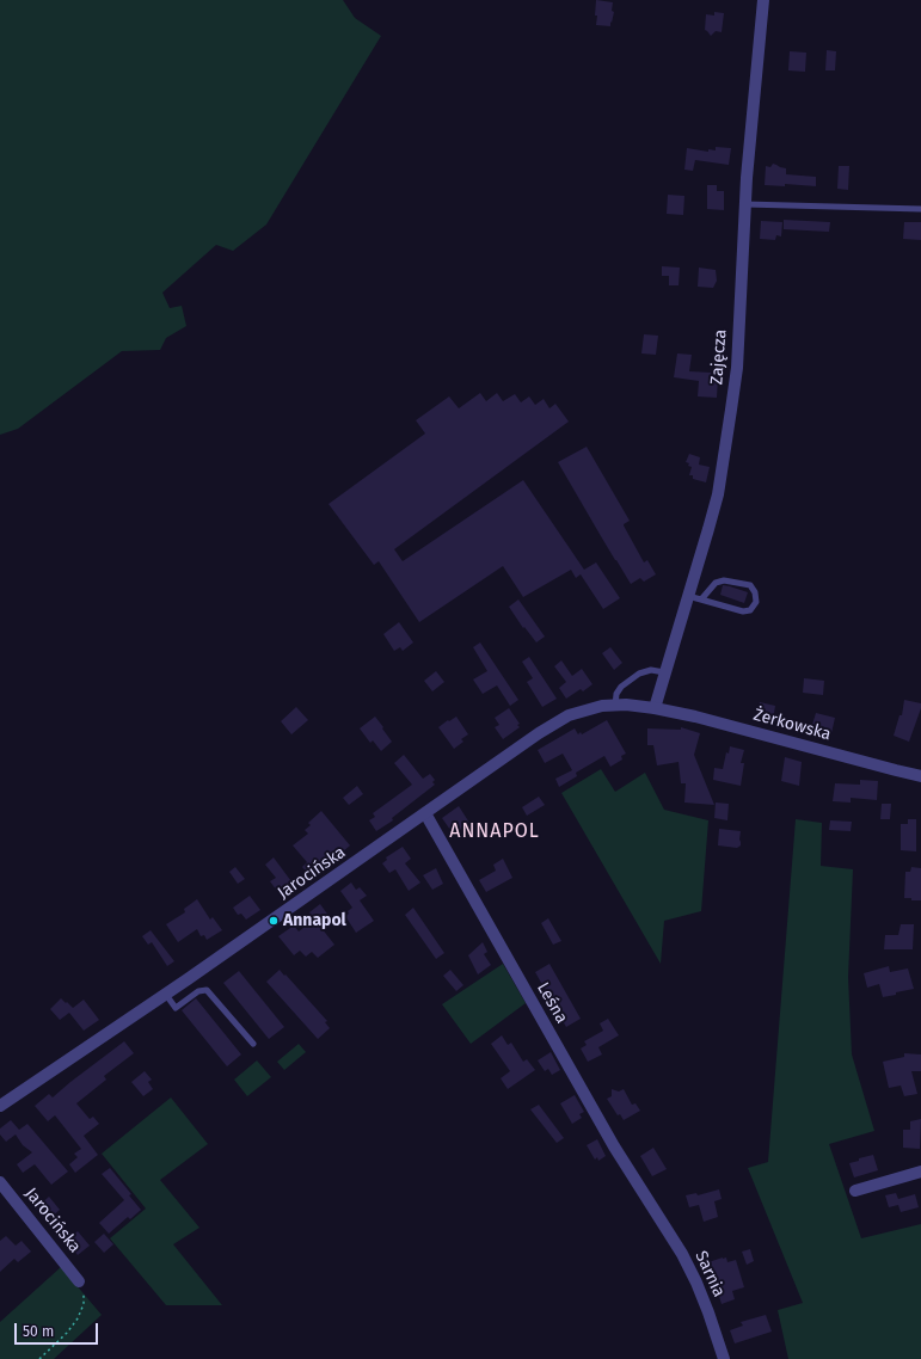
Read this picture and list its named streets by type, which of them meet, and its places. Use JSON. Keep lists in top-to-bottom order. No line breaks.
{"streets":{"street":["Zajęcza","Żerkowska","Jarocińska","Leśna","Sarnia"]},"crossings":[["Zajęcza","Żerkowska"],["Zajęcza","Jarocińska"],["Żerkowska","Jarocińska"],["Jarocińska","Leśna"],["Leśna","Sarnia"]],"districts":["ANNAPOL"],"places":["Annapol"],"scale_bar":"50 m"}
